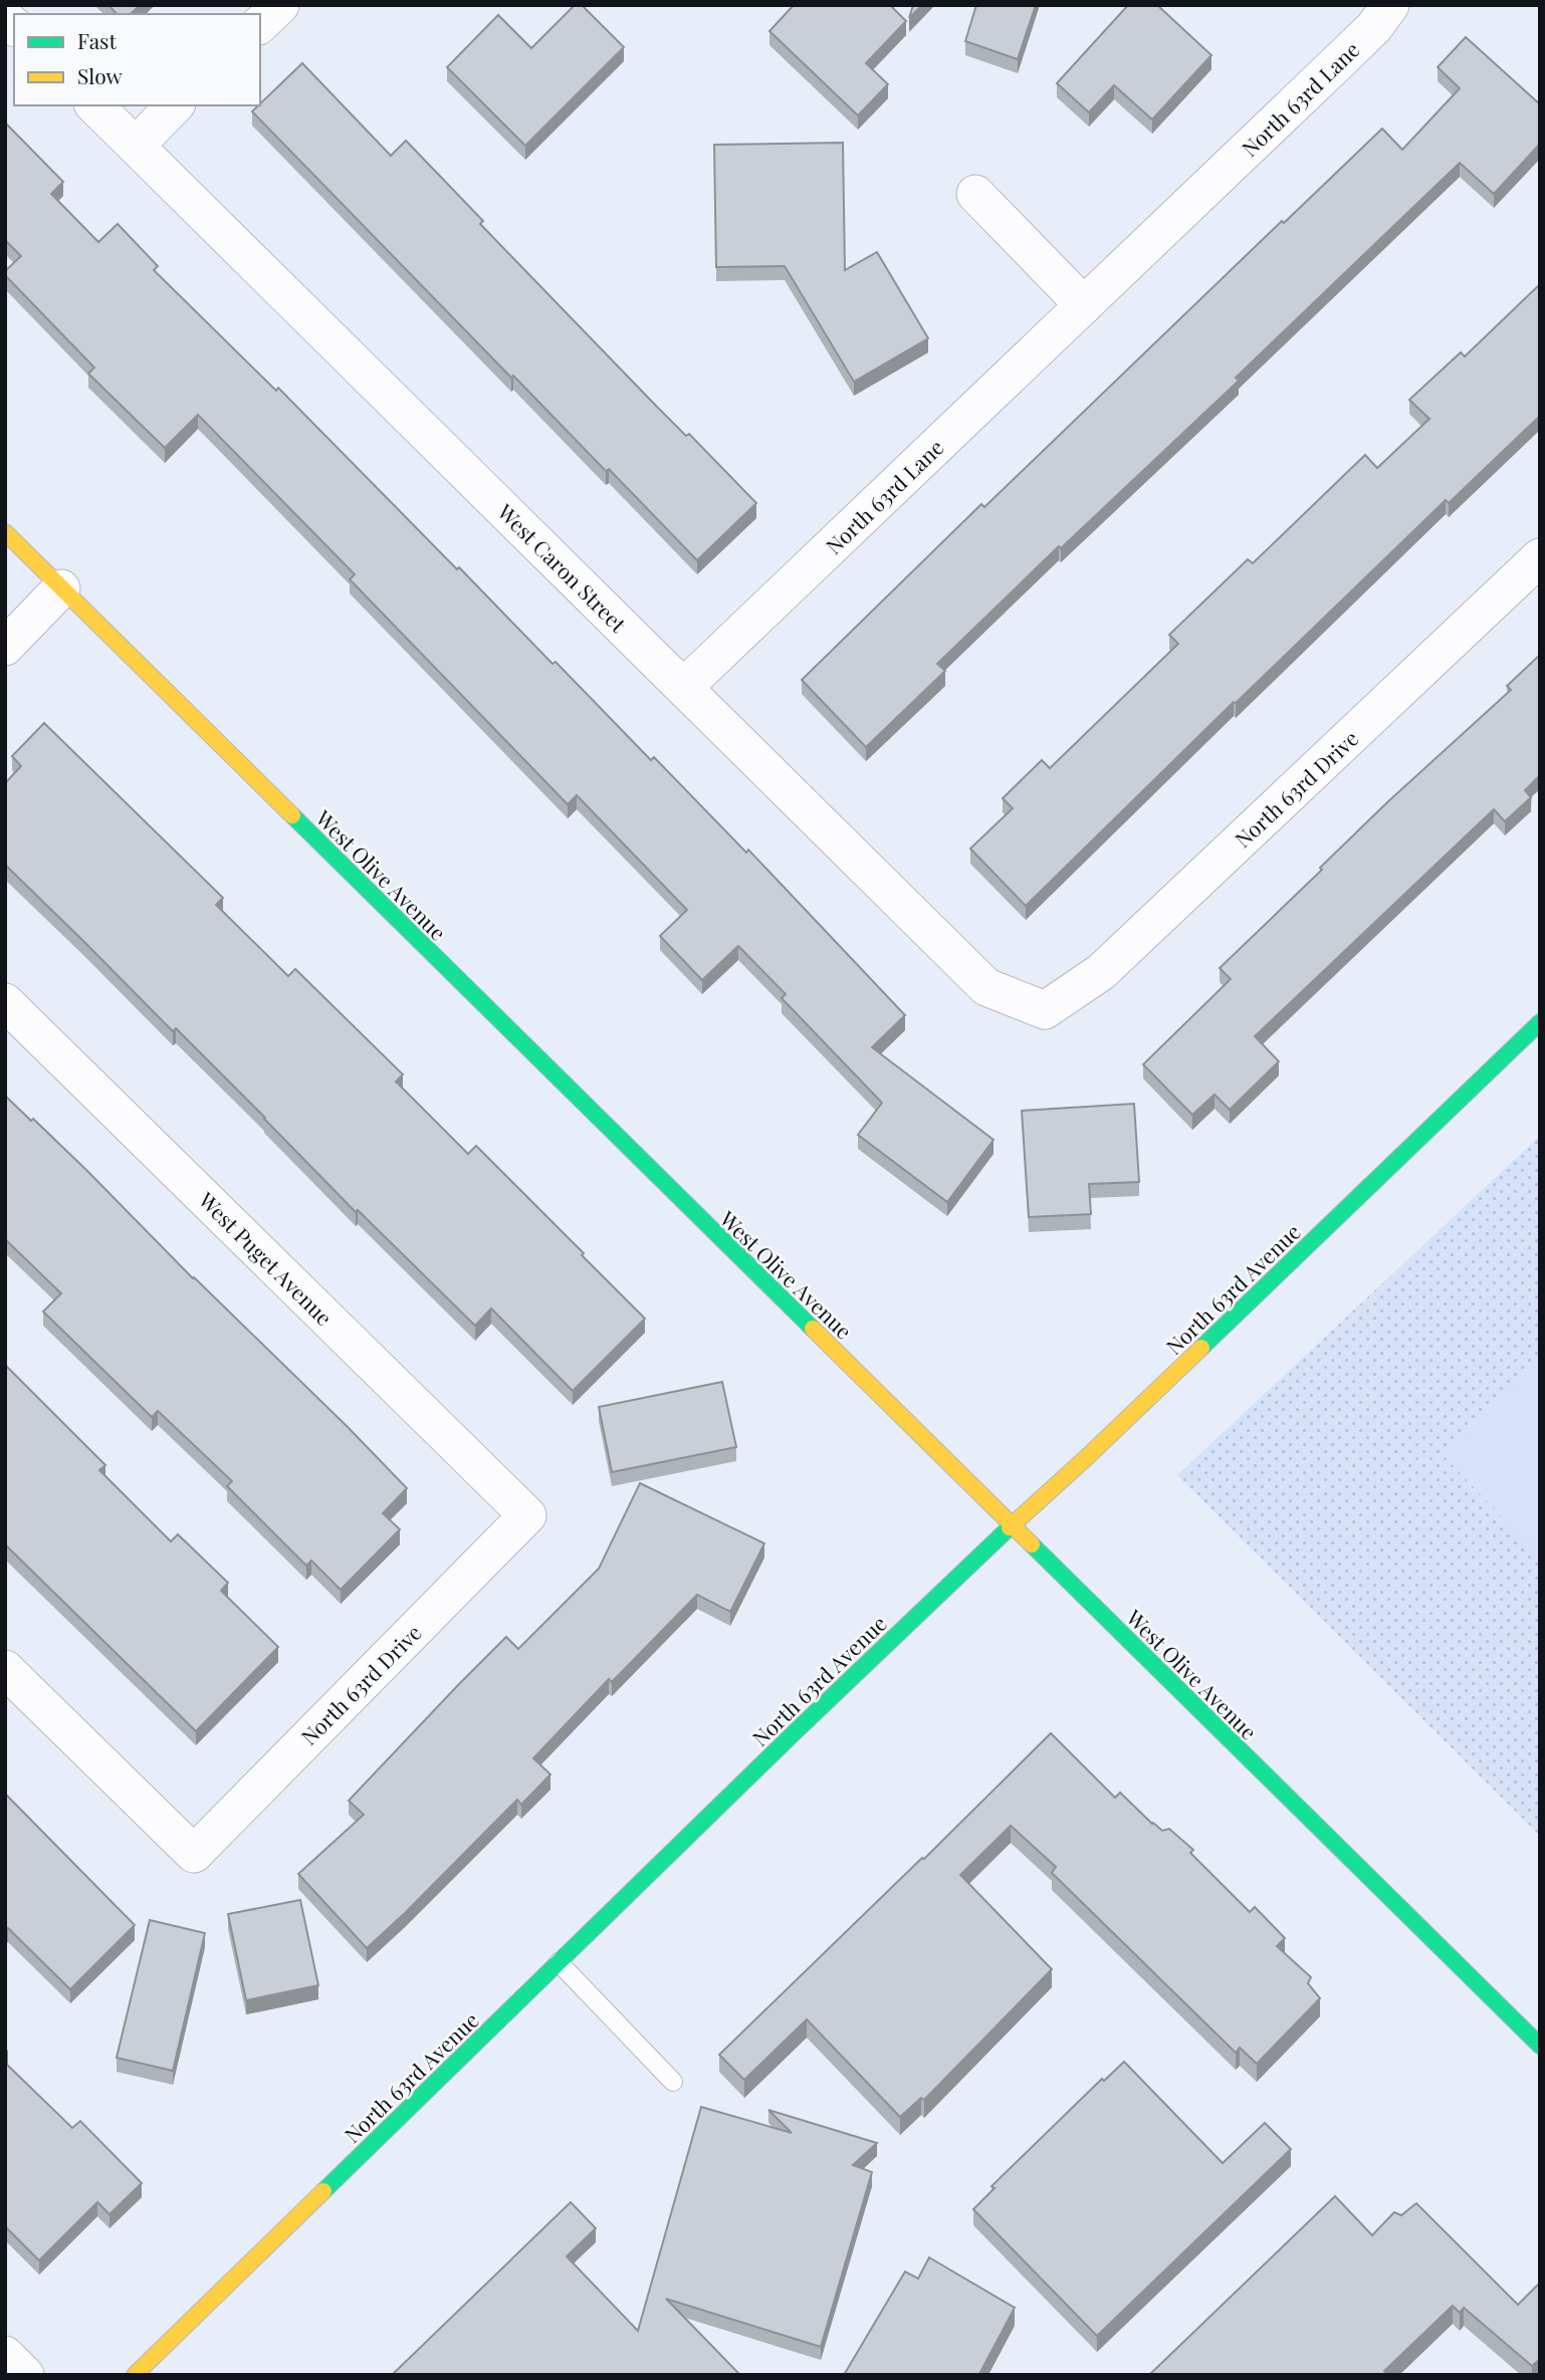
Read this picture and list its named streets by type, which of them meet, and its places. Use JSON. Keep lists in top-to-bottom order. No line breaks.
{"streets":{"main road":["West Olive Avenue","North 63rd Avenue"],"street":["North 63rd Lane","West Caron Street","North 63rd Drive","West Puget Avenue"]},"crossings":[["North 63rd Lane","West Caron Street"],["West Caron Street","North 63rd Drive"],["North 63rd Drive","West Puget Avenue"],["West Olive Avenue","North 63rd Avenue"]],"legend":["Fast","Slow"]}
